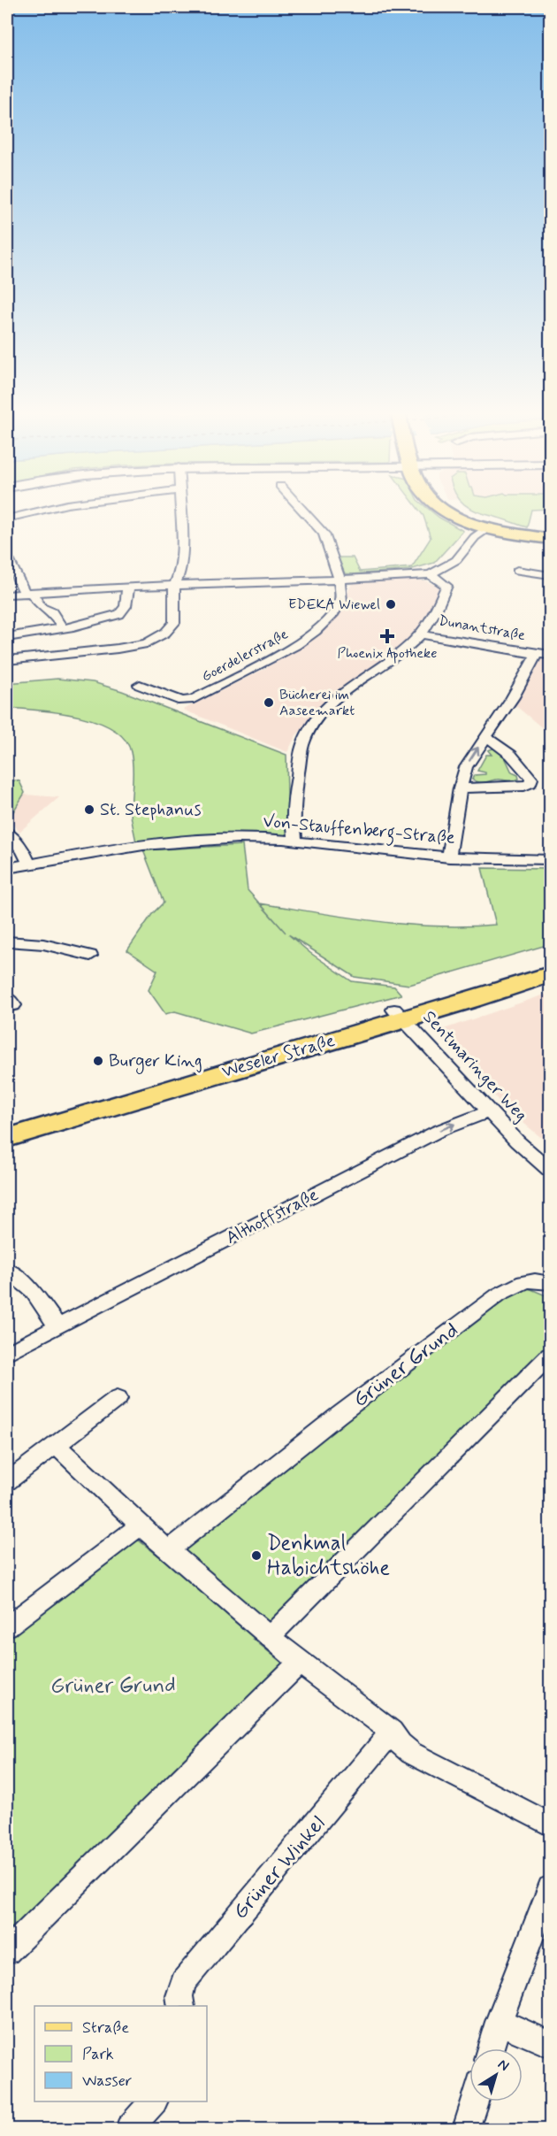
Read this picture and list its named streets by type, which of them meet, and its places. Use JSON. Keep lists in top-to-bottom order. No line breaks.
{"streets":{"main road":["Weseler Straße"],"street":["Dunantstraße","Goerdelerstraße","Von-Stauffenberg-Straße","Sentmaringer Weg","Althoffstraße","Grüner Grund","Grüner Winkel"]},"crossings":[["Dunantstraße","Von-Stauffenberg-Straße"],["Weseler Straße","Sentmaringer Weg"],["Sentmaringer Weg","Althoffstraße"]],"one_way":["Althoffstraße"],"parks":["Grüner Grund"],"places":{"other":["EDEKA Wiewel","Bücherei im Aaseemarkt","St. Stephanus","Burger King","Denkmal Habichtshöhe"],"health":["Phoenix Apotheke"]},"legend":["Straße","Park","Wasser"],"north":"top right"}
